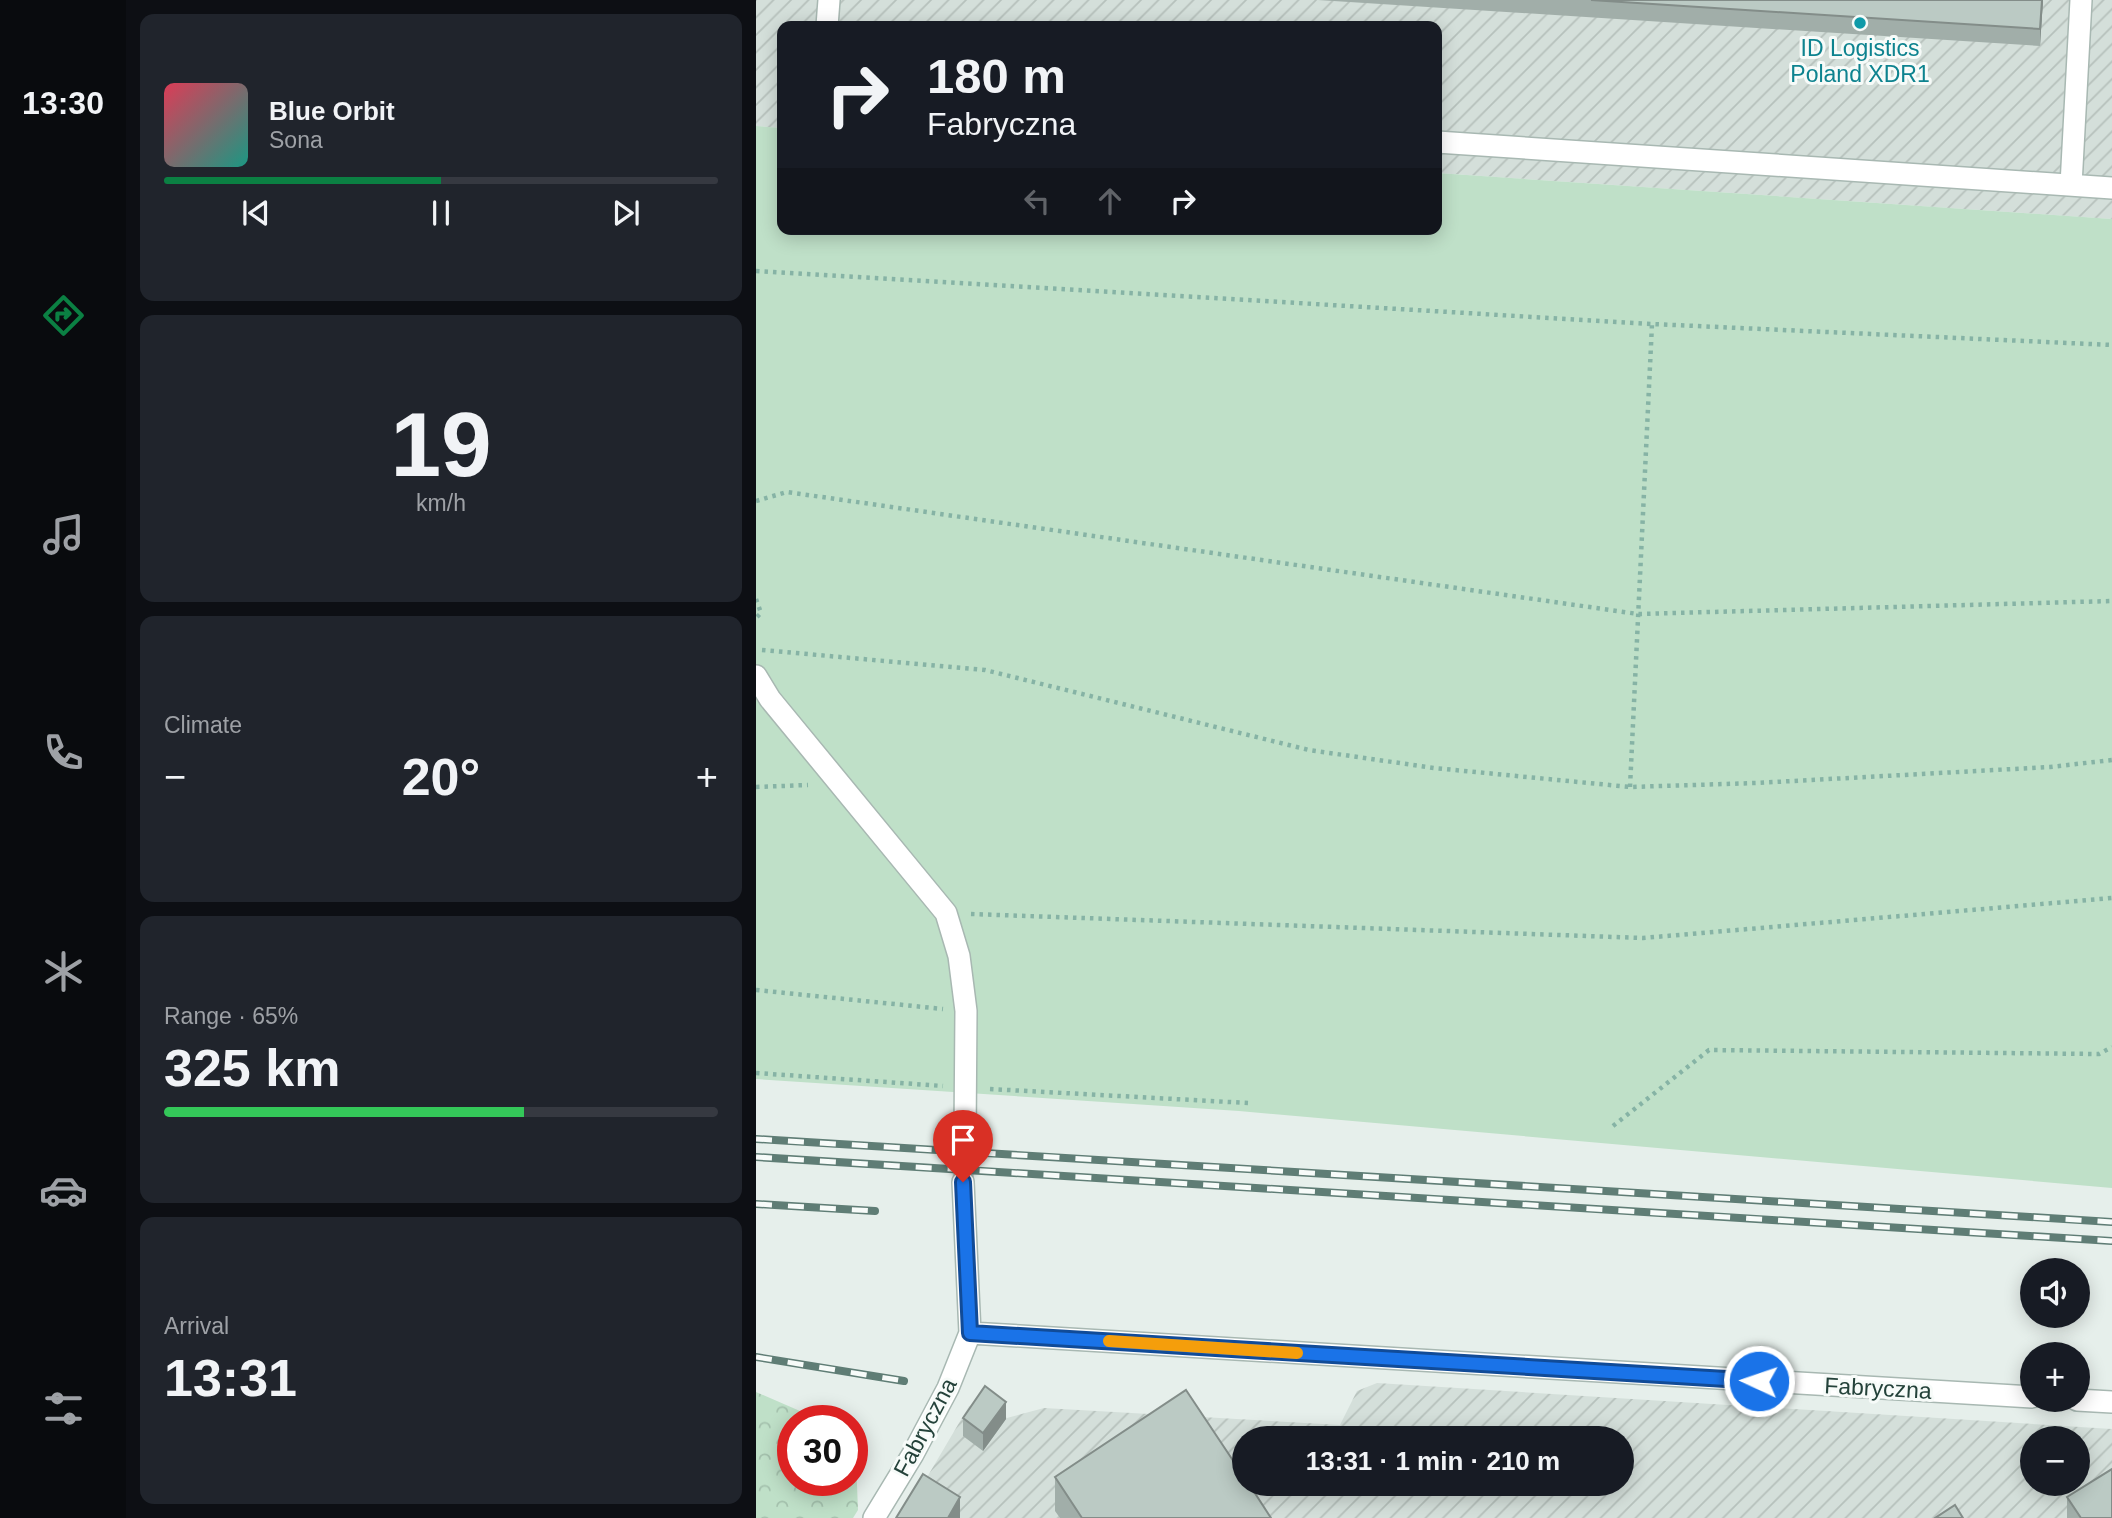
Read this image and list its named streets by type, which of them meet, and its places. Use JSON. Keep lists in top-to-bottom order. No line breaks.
{"streets":{"street":["Fabryczna"]},"places":["ID Logistics Poland XDR1"],"page":{"tabs":"13:30","turn":["180 m","Fabryczna"],"song":["Blue Orbit","Sona"],"tile":[["19","km/h"],"Climate",["Range · 65%","325 km"],["Arrival","13:31"]],"heat":["−","20°","+"],"map_buttons":["+","−"],"limit":"30","trip":"13:31 · 1 min · 210 m"}}
